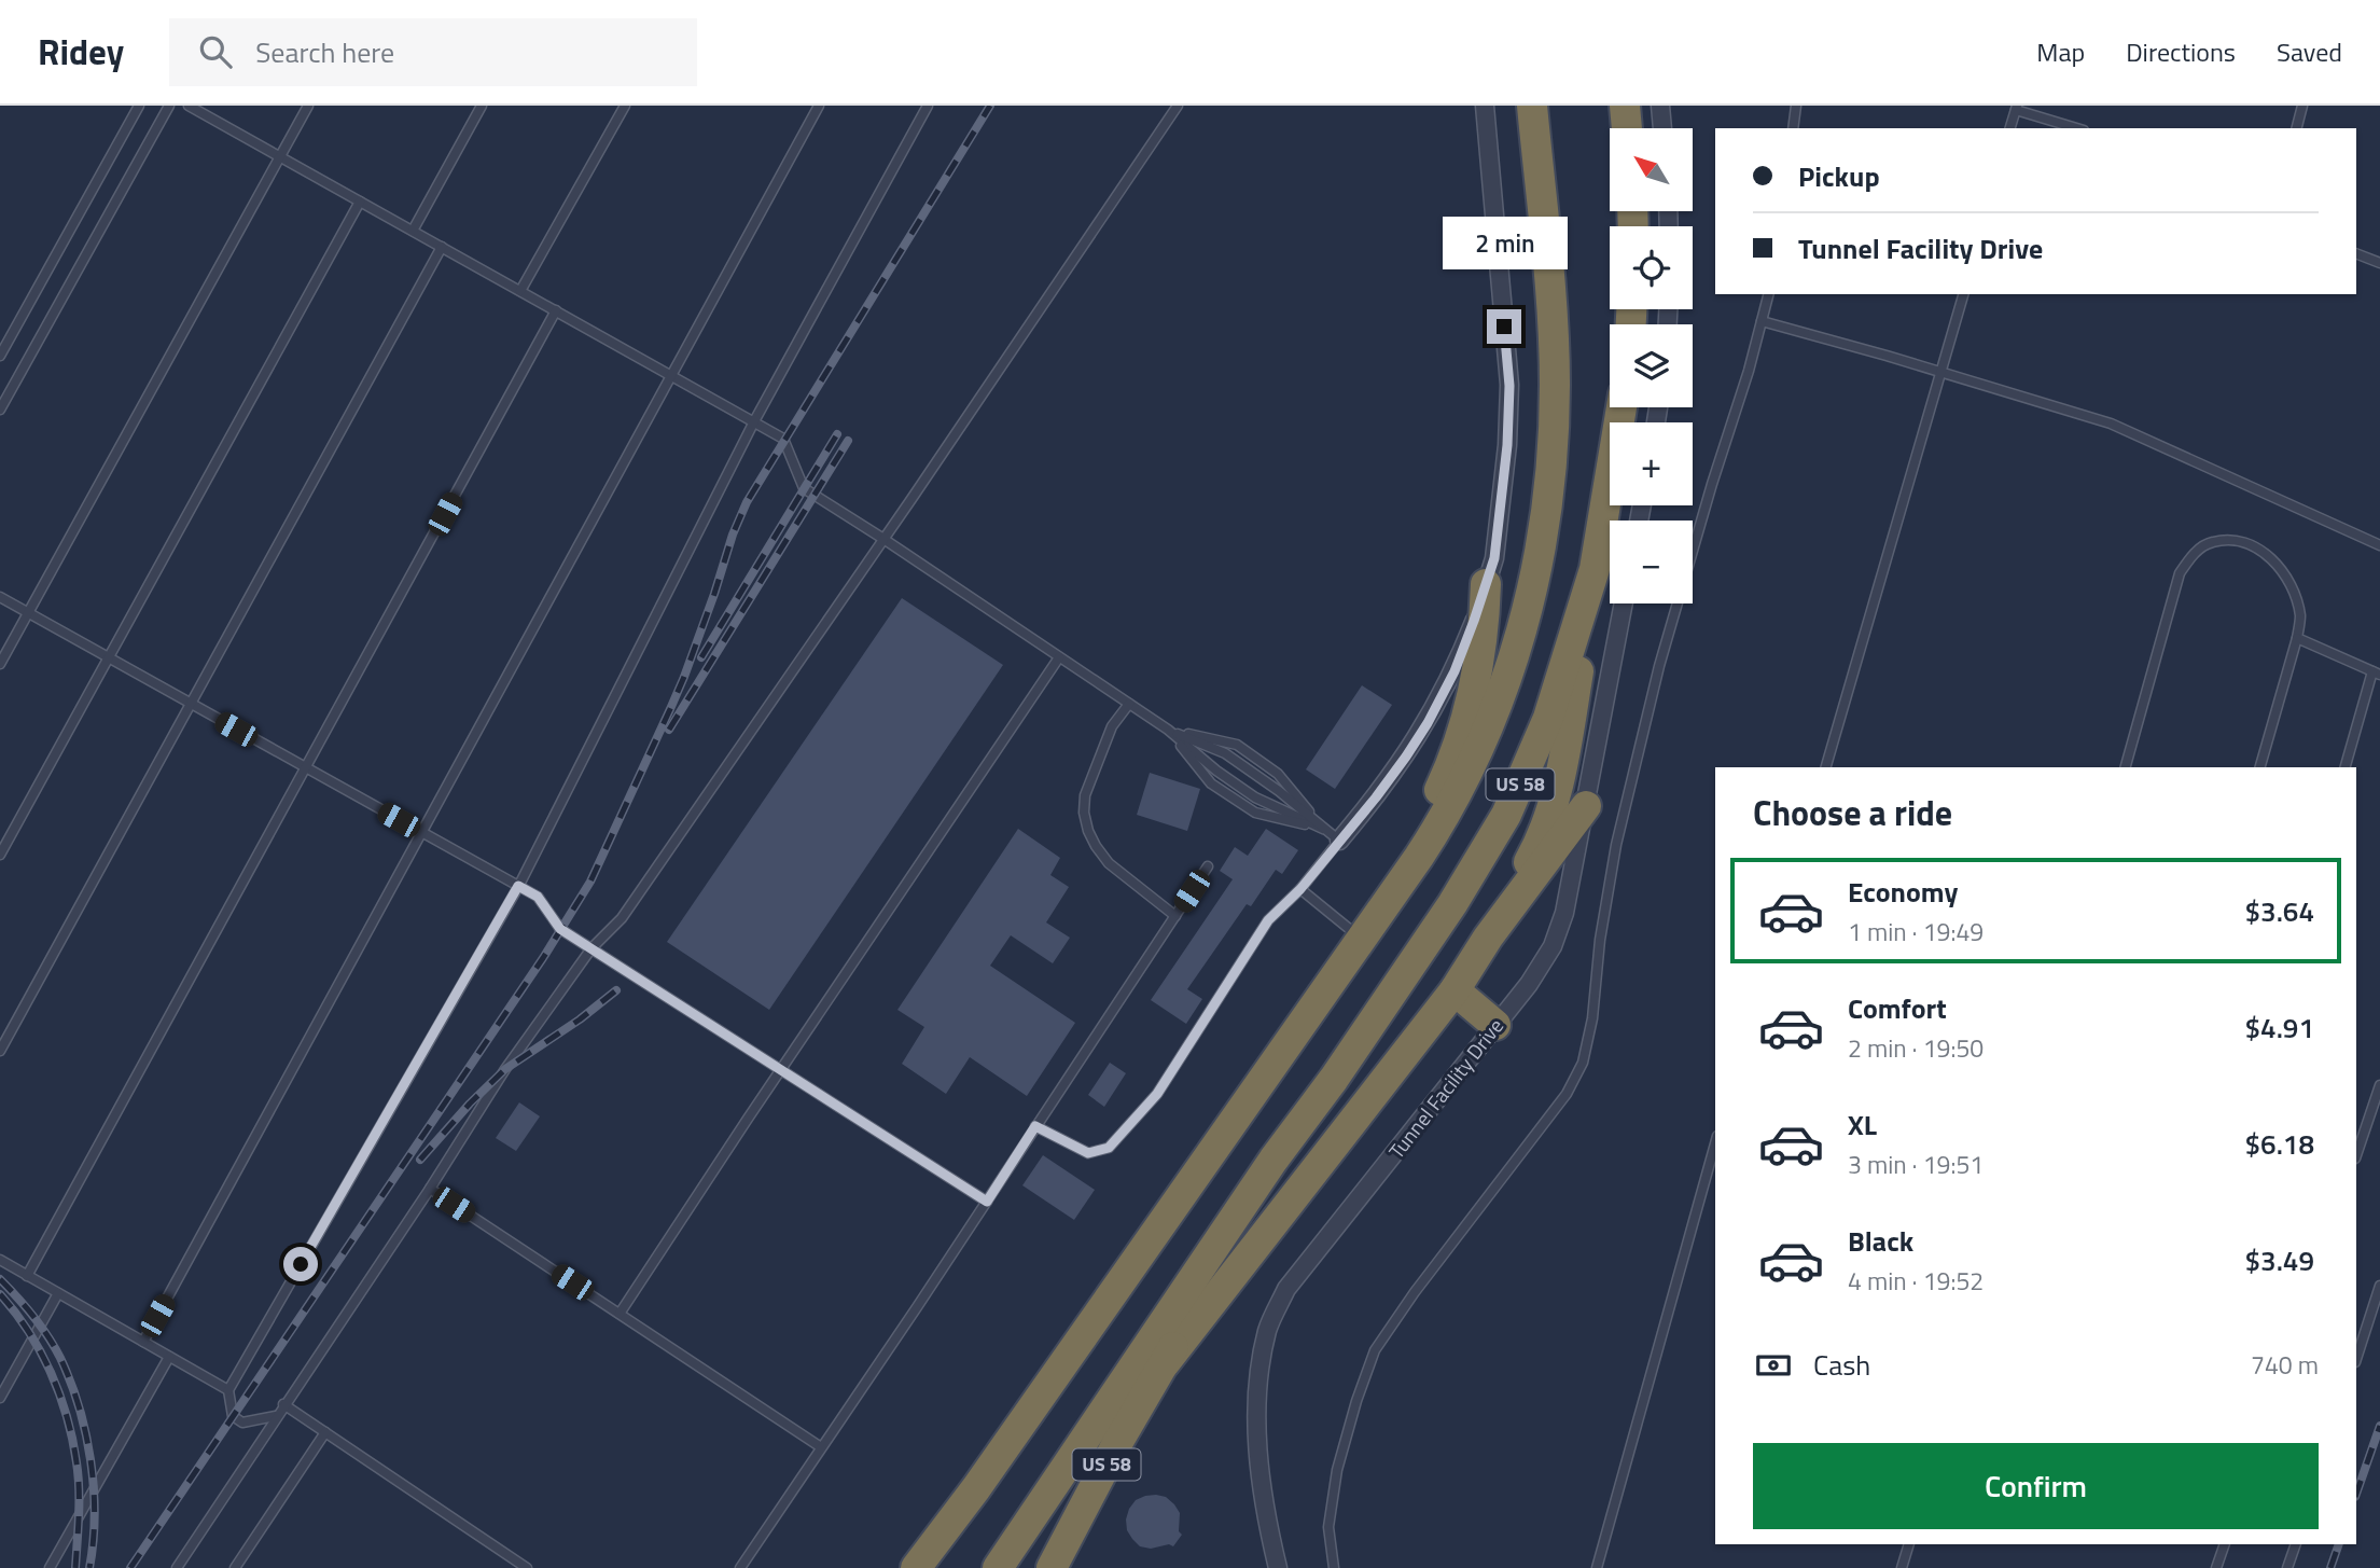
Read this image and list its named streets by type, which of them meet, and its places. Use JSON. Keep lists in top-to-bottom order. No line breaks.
{"streets":{"highway":["US 58"],"street":["Tunnel Facility Drive"]},"north":"top left","page":{"header":"Ridey","search":"Search here","nav":["Map","Directions","Saved"],"map_buttons":["+","−"],"banner":["Pickup","Tunnel Facility Drive"],"bubble":"2 min","heading":"Choose a ride","list":[{"name":"Economy","note":"1 min · 19:49","value":"$3.64"},{"name":"Comfort","note":"2 min · 19:50","value":"$4.91"},{"name":"XL","note":"3 min · 19:51","value":"$6.18"},{"name":"Black","note":"4 min · 19:52","value":"$3.49"}],"pay":["Cash","740 m"],"buttons":"Confirm"}}
